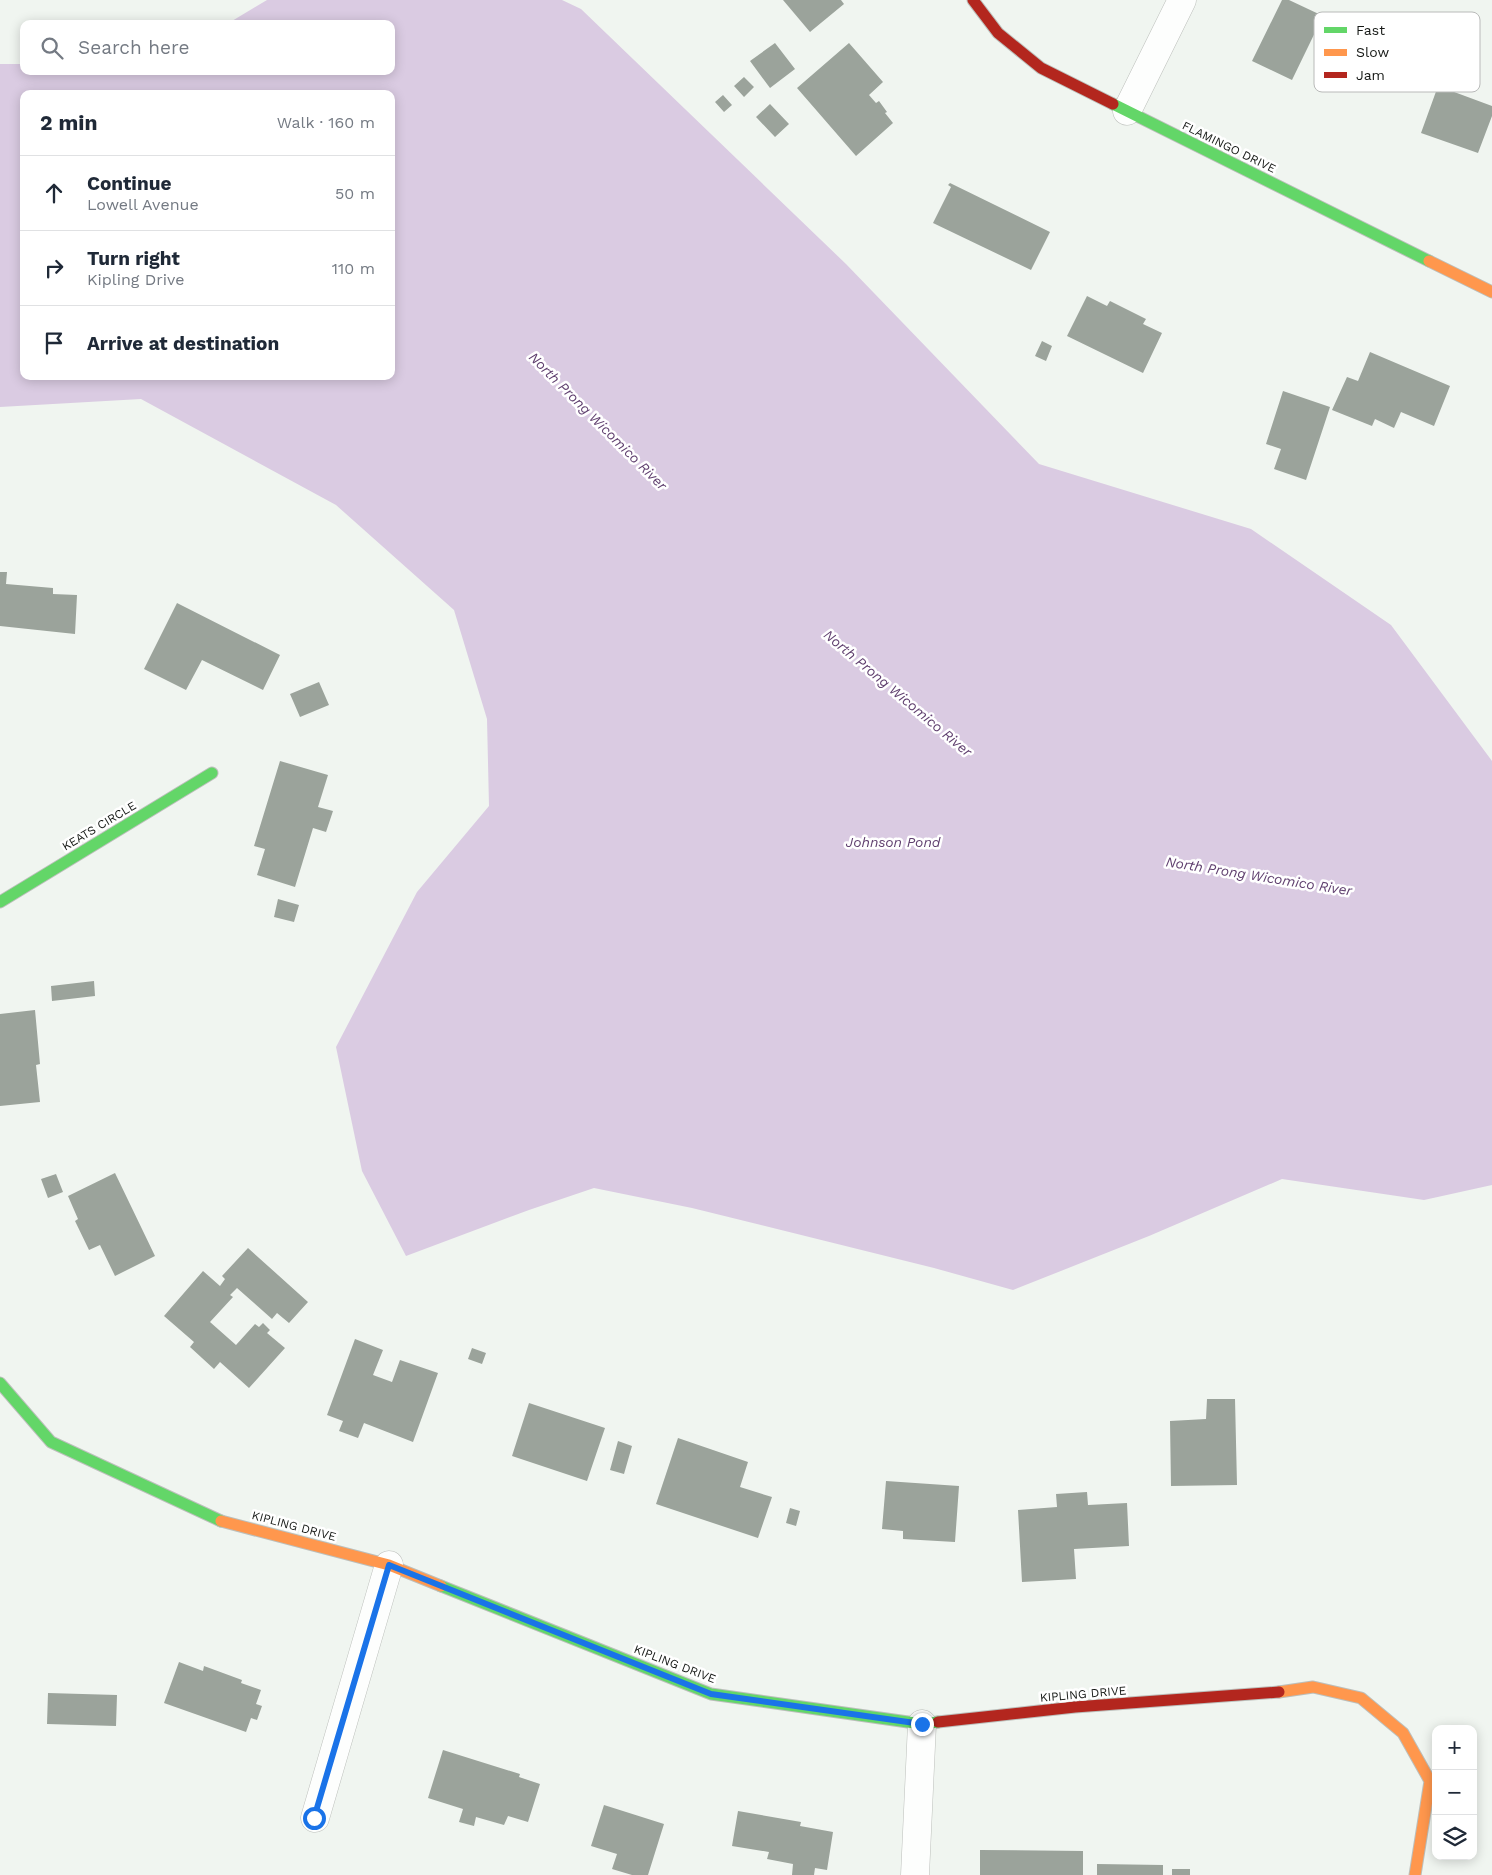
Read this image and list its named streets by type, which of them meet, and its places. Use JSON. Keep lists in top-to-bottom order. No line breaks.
{"streets":{"street":["FLAMINGO DRIVE","KEATS CIRCLE","KIPLING DRIVE"]},"water":["North Prong Wicomico River","Johnson Pond"],"legend":["Fast","Slow","Jam"],"page":{"search":"Search here","heading":["2 min","Walk · 160 m"],"list":[["Continue","Lowell Avenue","50 m"],["Turn right","Kipling Drive","110 m"],"Arrive at destination"],"map_buttons":["+","−"]}}
